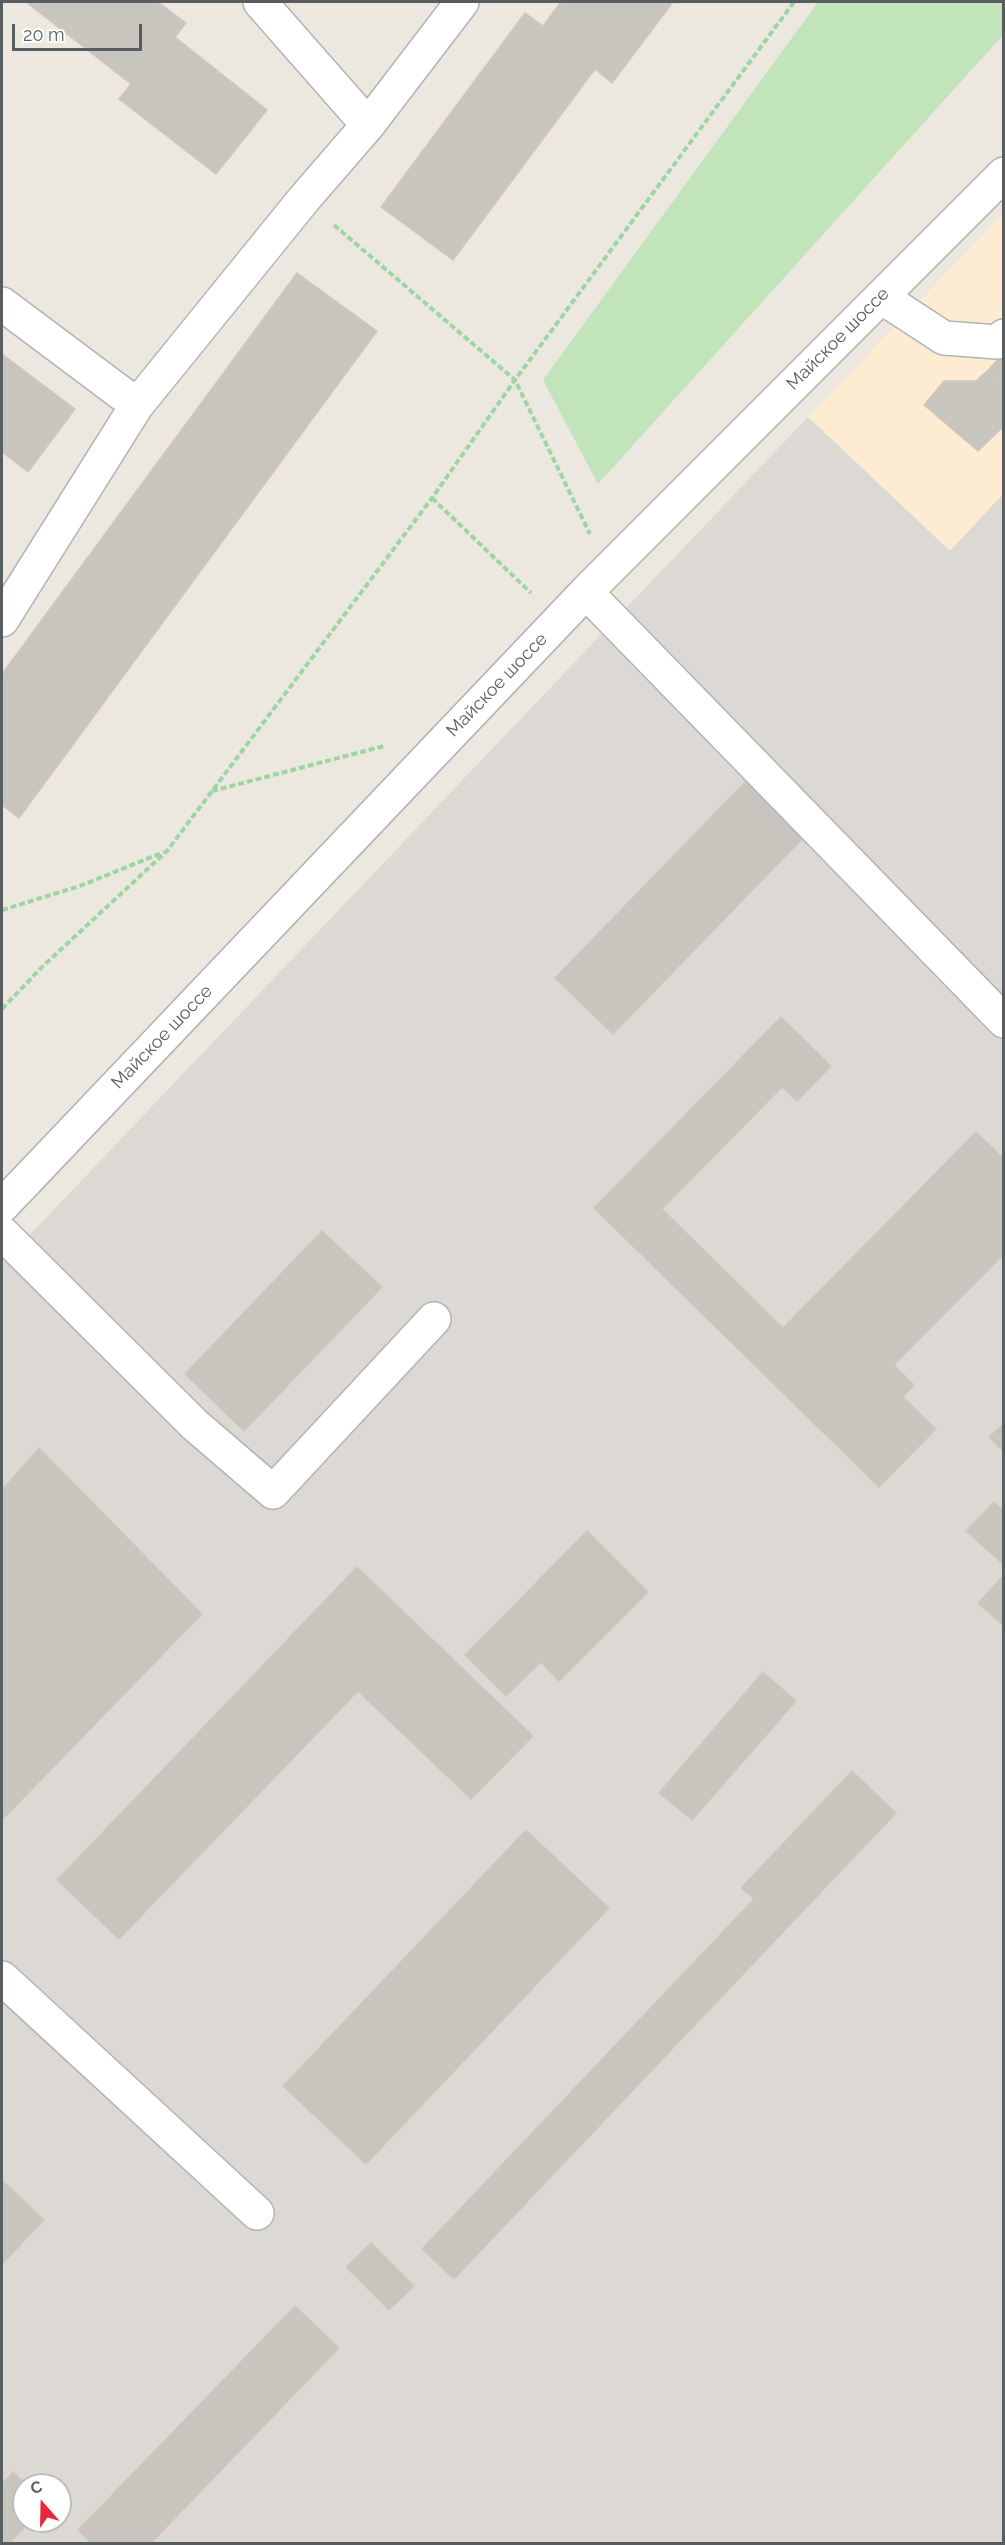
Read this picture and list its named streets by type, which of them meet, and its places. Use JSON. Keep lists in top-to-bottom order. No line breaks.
{"streets":{"street":["Майское шоссе"]},"scale_bar":"20 m","north":"top"}
